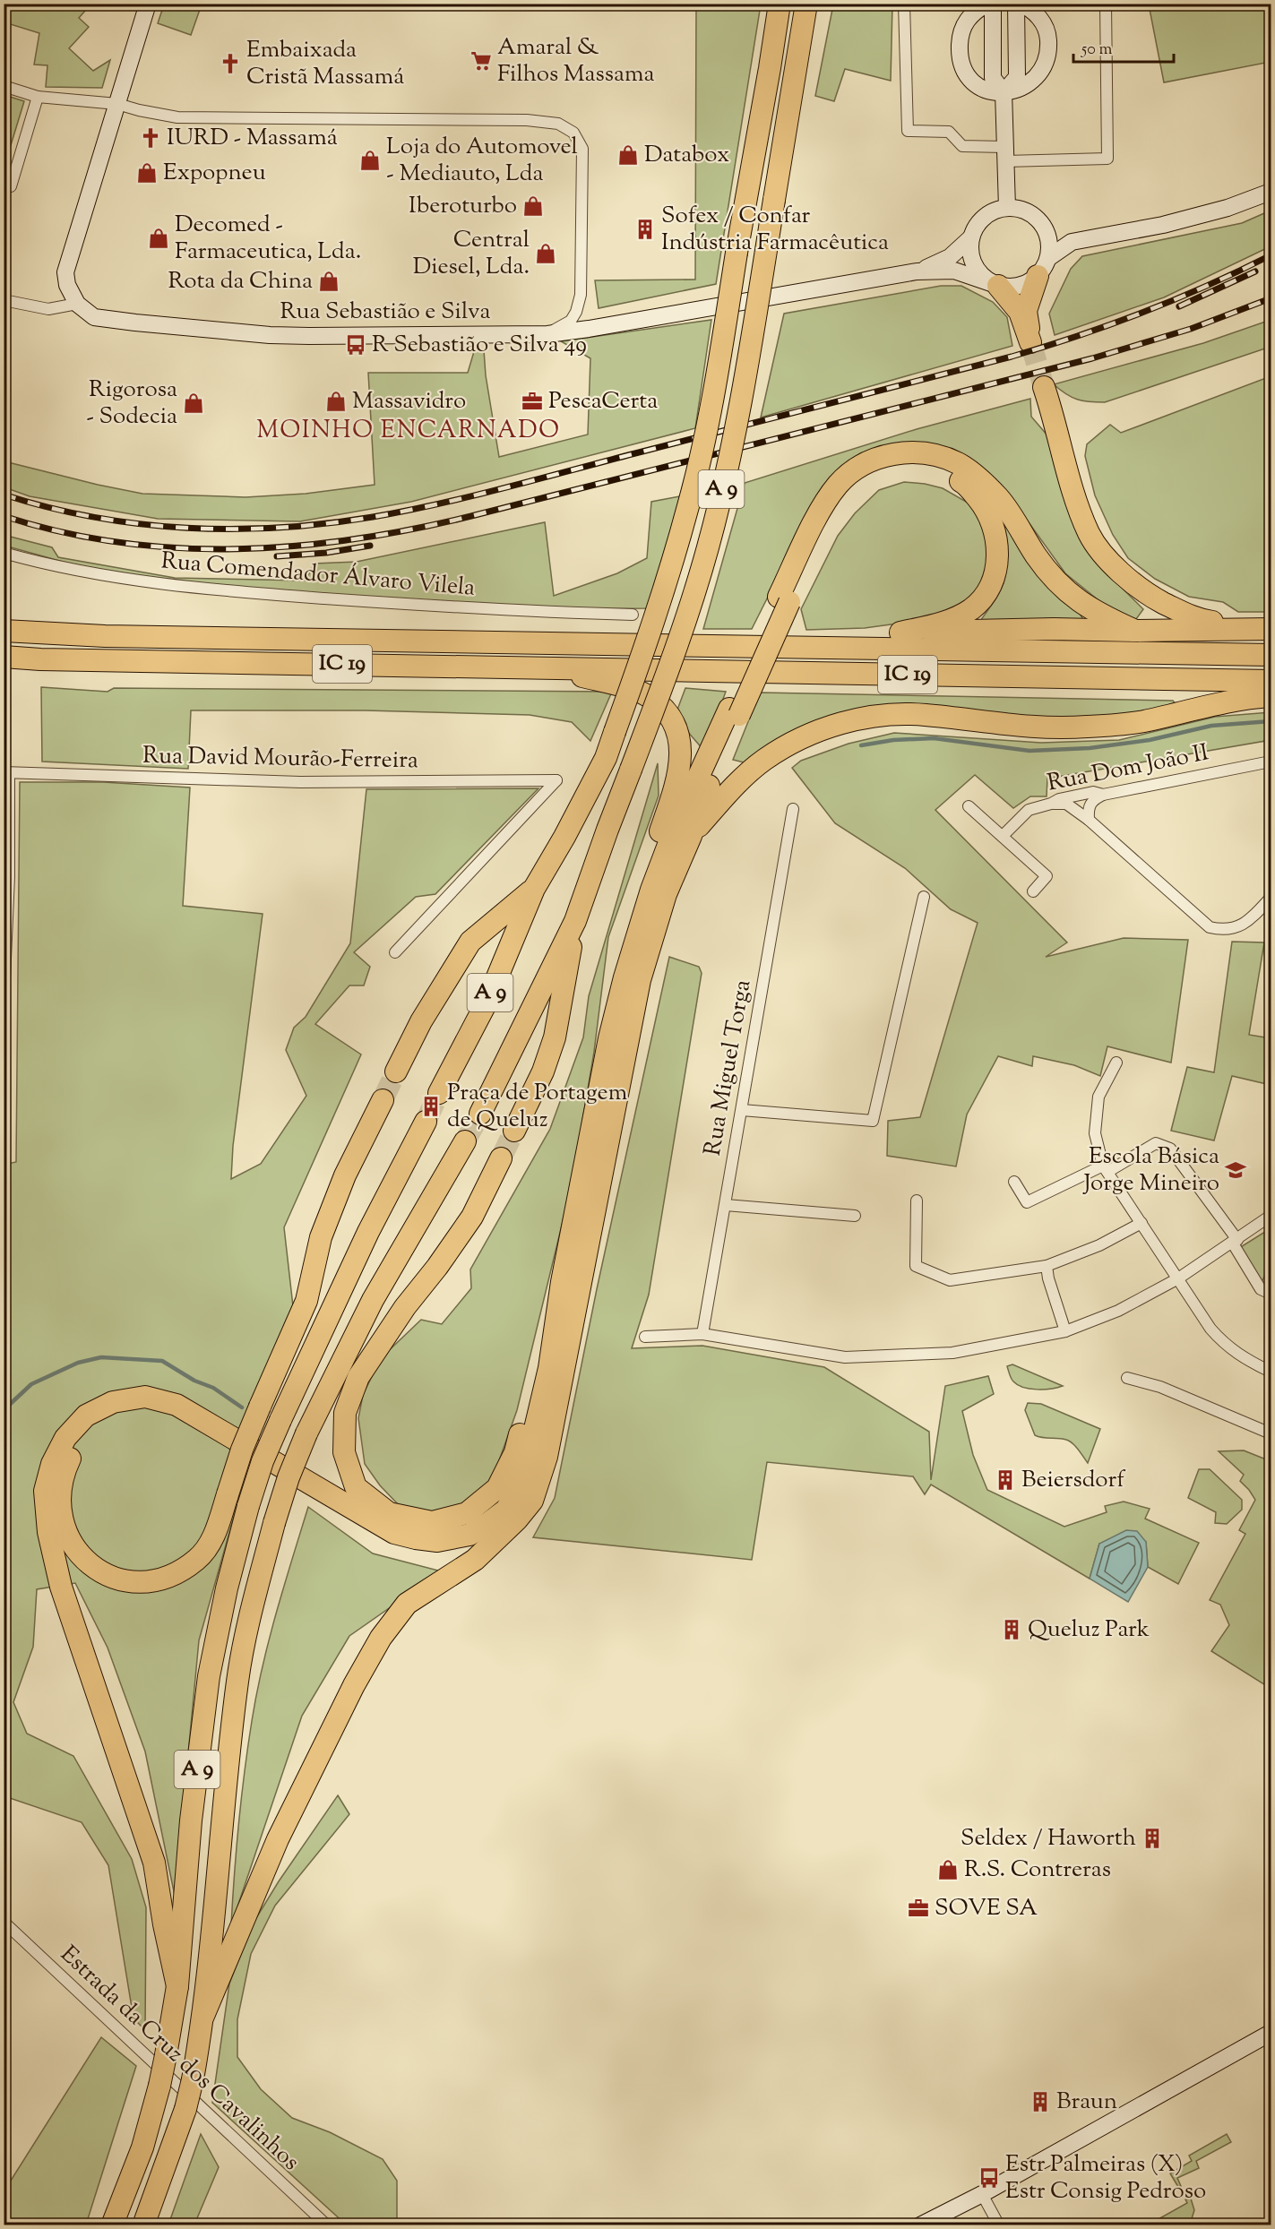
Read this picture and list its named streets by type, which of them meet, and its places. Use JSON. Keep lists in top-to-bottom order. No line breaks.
{"streets":{"highway":["A 9","IC 19"],"street":["Rua Sebastião e Silva","Rua Comendador Álvaro Vilela","Rua David Mourão-Ferreira","Rua Dom João II","Rua Miguel Torga","Estrada da Cruz dos Cavalinhos"]},"districts":["MOINHO ENCARNADO"],"places":{"supermarket":["Amaral & Filhos Massama"],"church":["Embaixada Cristã Massamá","IURD - Massamá"],"shop":["Databox","Loja do Automovel - Mediauto, Lda","Expopneu","Iberoturbo","Decomed - Farmaceutica, Lda.","Central Diesel, Lda.","Rota da China","Massavidro","Rigorosa - Sodecia","R.S. Contreras"],"building":["Sofex / Confar Indústria Farmacêutica","Praça de Portagem de Queluz","Beiersdorf","Queluz Park","Seldex / Haworth","Braun"],"bus stop":["R Sebastião e Silva 49","Estr Palmeiras (X) Estr Consig Pedroso"],"office":["PescaCerta","SOVE SA"],"school or university":["Escola Básica Jorge Mineiro"]},"scale_bar":"50 m"}
